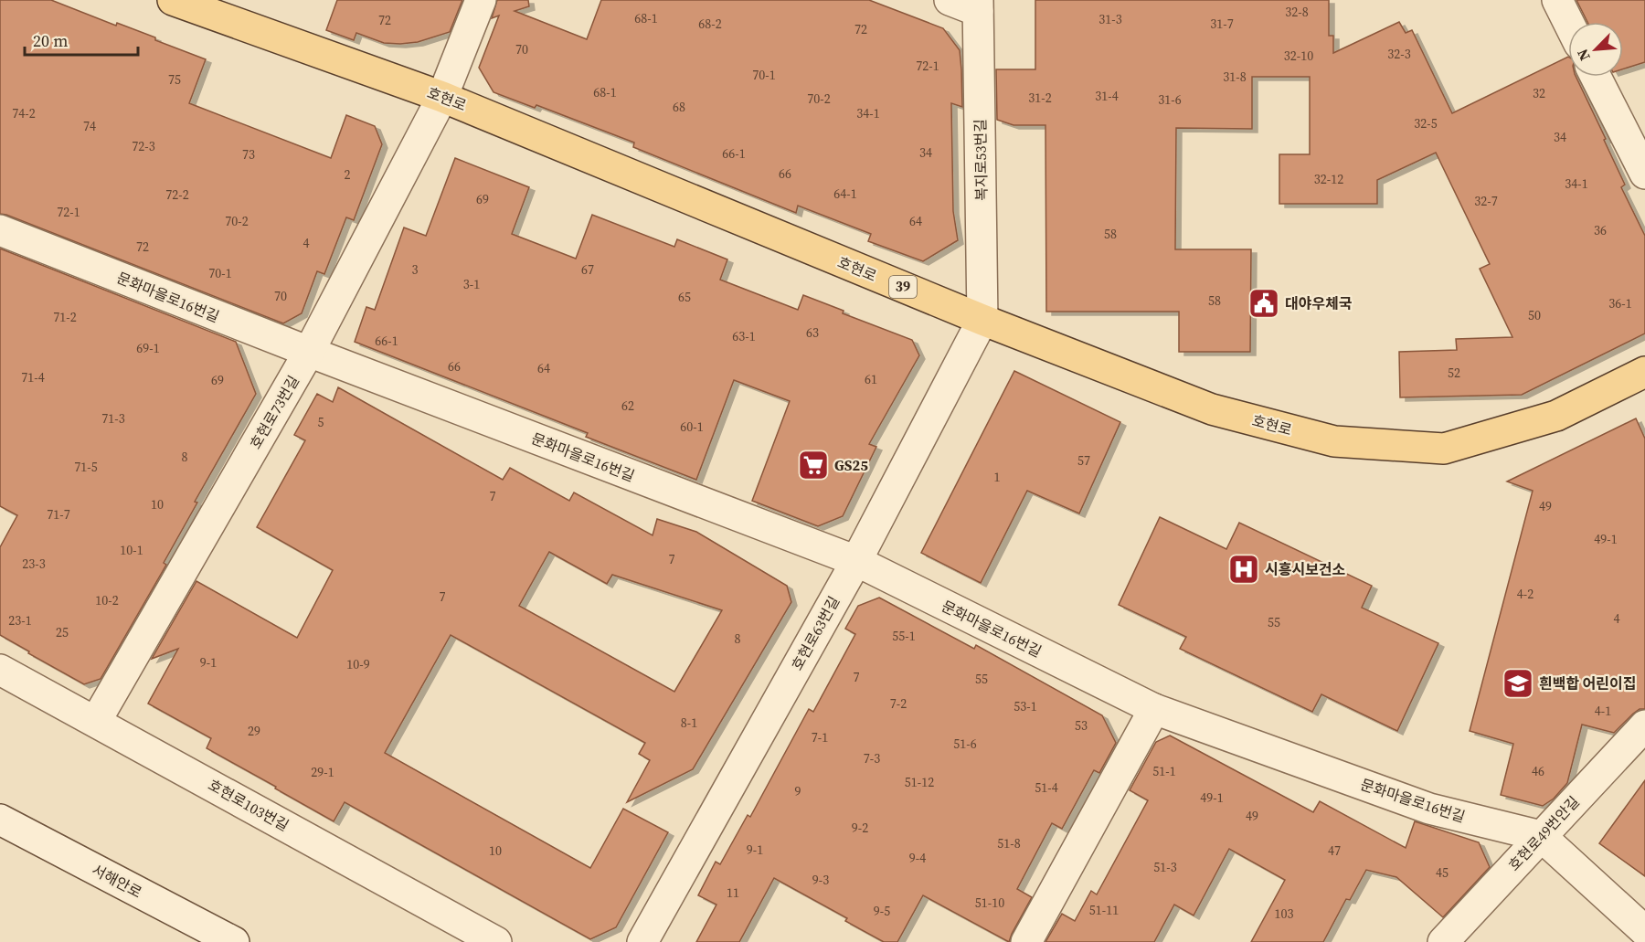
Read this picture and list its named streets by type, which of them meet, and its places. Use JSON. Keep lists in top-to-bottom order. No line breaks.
{"streets":{"main road":["호현로","39"],"street":["복지로53번길","문화마을로16번길","호현로73번길","호현로63번길","호현로103번길","호현로49번안길","서해안로"]},"crossings":[["호현로","복지로53번길"],["호현로","호현로73번길"],["호현로","호현로63번길"],["복지로53번길","호현로63번길"],["문화마을로16번길","호현로73번길"],["문화마을로16번길","호현로63번길"],["문화마을로16번길","호현로49번안길"],["호현로73번길","호현로103번길"]],"places":{"public building":["대야우체국"],"supermarket":["GS25"],"hospital":["시흥시보건소"],"school or university":["흰백합 어린이집"]},"house_numbers":["32-8","68-1","31-3","72","68-2","31-7","72","70","32-3","32-10","72-1","70-1","31-8","75","68-1","32","31-4","31-2","70-2","31-6","68","74-2","34-1","32-5","74","34","72-3","34","66-1","73","66","2","32-12","34-1","64-1","72-2","69","32-7","72-1","70-2","64","36","58","4","72","3","67","70-1","3-1","70","65","58","36-1","50","71-2","63","63-1","66-1","69-1","66","64","52","71-4","61","69","62","71-3","5","60-1","8","57","71-5","1","7","10","49","71-7","49-1","10-1","7","23-3","4-2","7","10-2","4","23-1","55","25","55-1","8","9-1","10-9","7","55","7-2","53-1","4-1","8-1","53","29","7-1","51-6","7-3","51-1","46","29-1","51-12","51-4","9","49-1","49","9-2","51-8","9-1","10","47","9-4","51-3","45","9-3","11","51-10","51-11","9-5","103"],"scale_bar":"20 m","north":"bottom left"}
